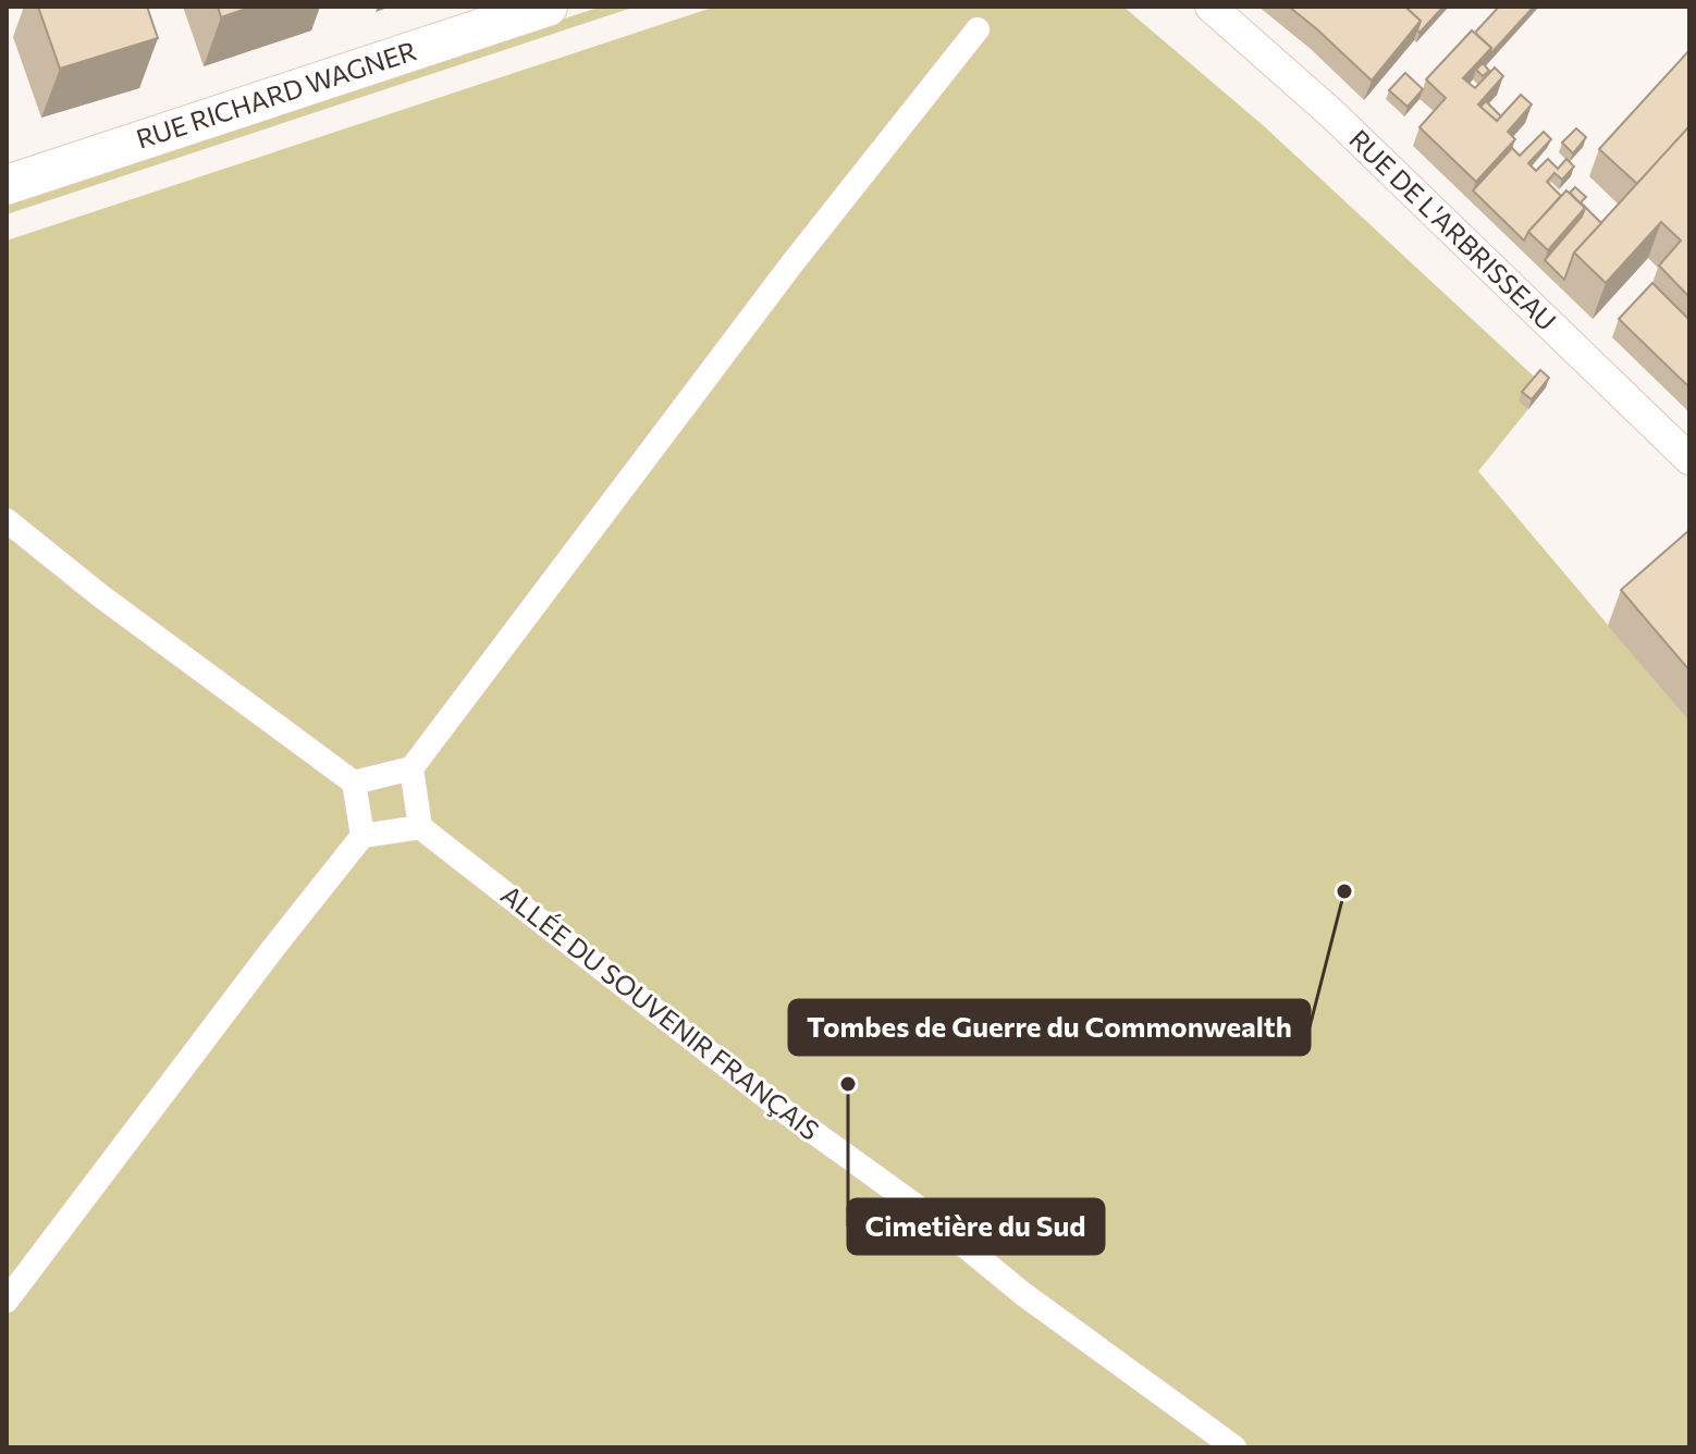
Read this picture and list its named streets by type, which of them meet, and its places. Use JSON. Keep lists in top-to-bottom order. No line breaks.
{"streets":{"street":["RUE RICHARD WAGNER","RUE DE L'ARBRISSEAU","ALLÉE DU SOUVENIR FRANÇAIS"]},"places":["Tombes de Guerre du Commonwealth","Cimetière du Sud"]}
